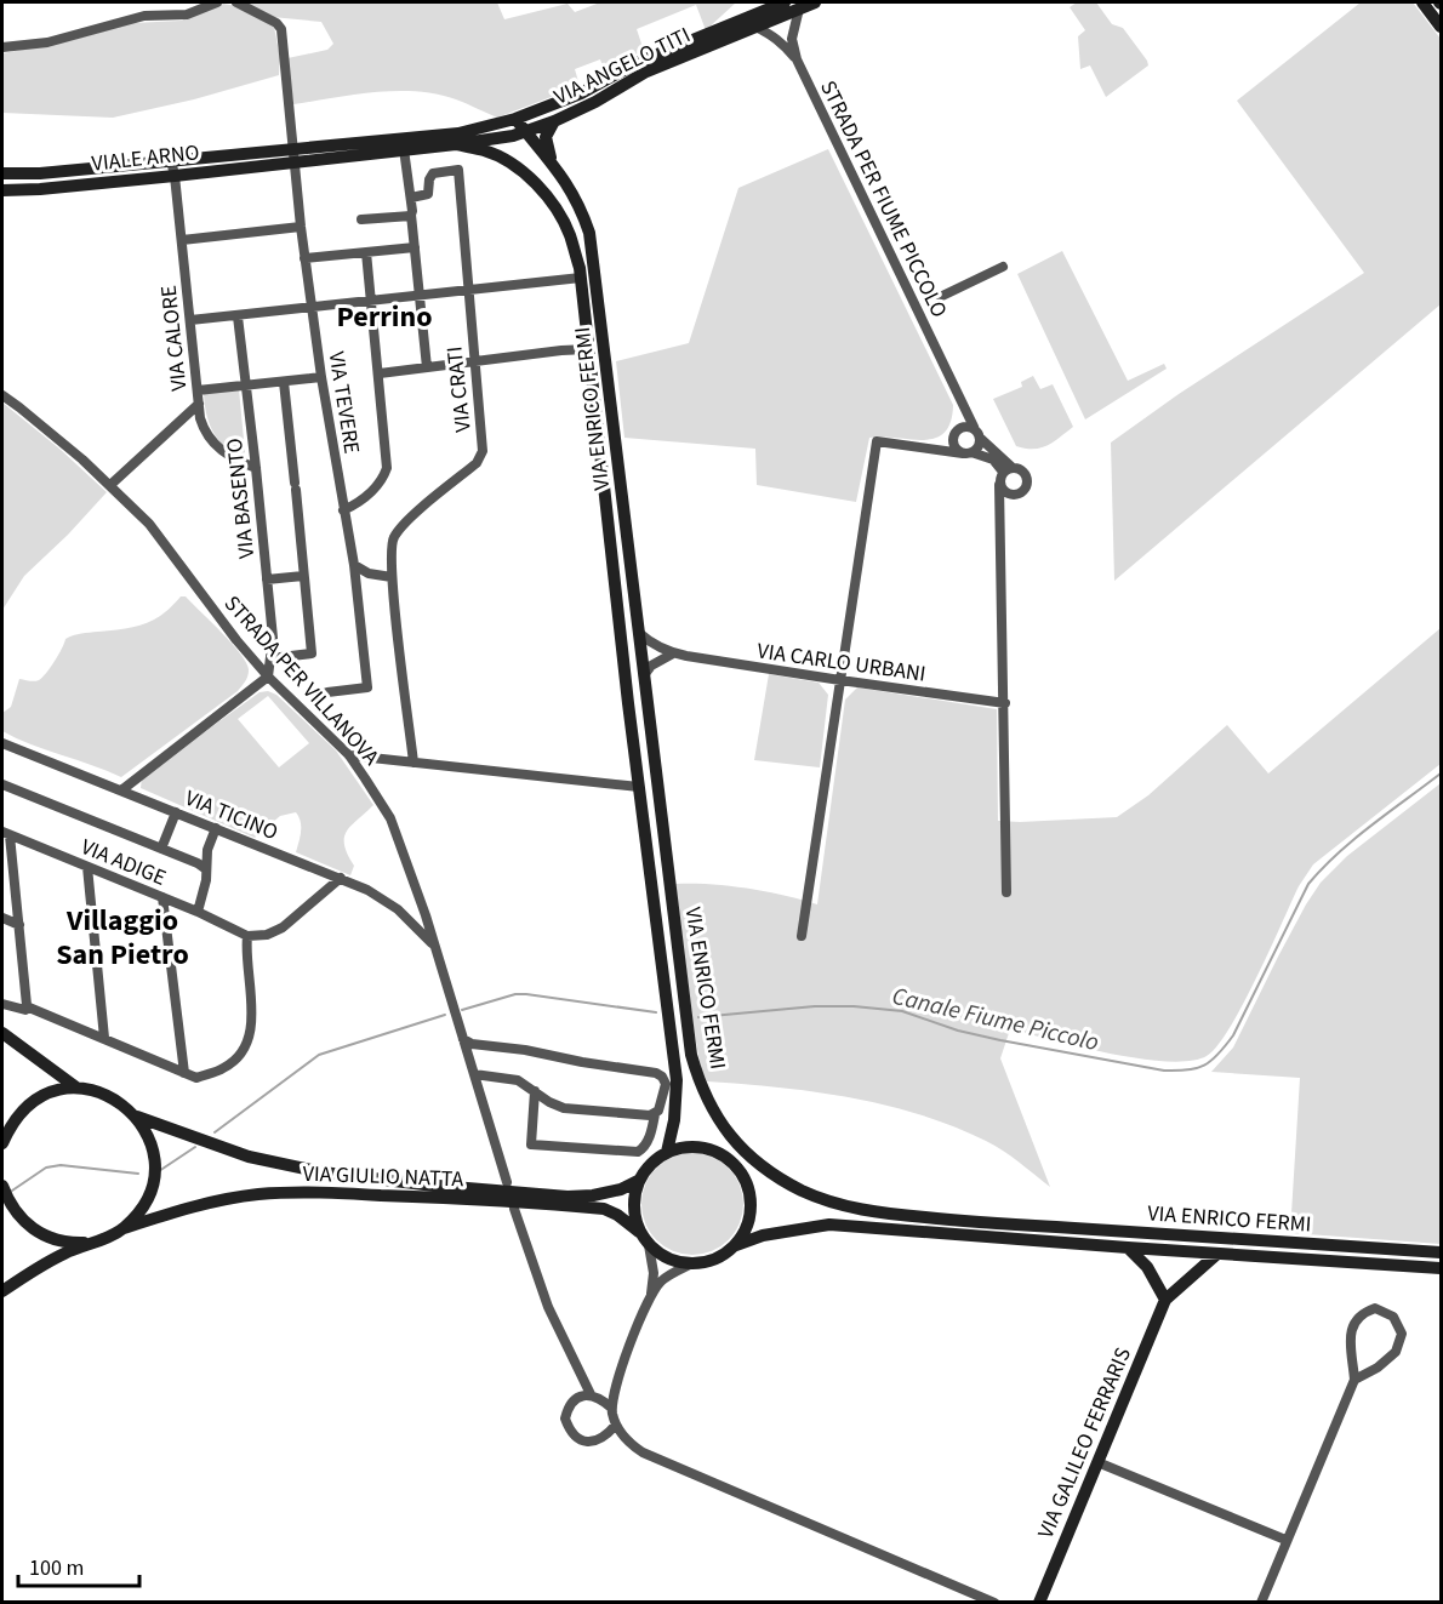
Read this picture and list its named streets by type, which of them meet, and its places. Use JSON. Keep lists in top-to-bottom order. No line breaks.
{"streets":{"main road":["VIA ANGELO TITI","VIALE ARNO","VIA ENRICO FERMI","VIA GIULIO NATTA","VIA GALILEO FERRARIS"],"street":["STRADA PER FIUME PICCOLO","VIA CALORE","VIA CRATI","VIA TEVERE","VIA BASENTO","VIA CARLO URBANI","STRADA PER VILLANOVA","VIA TICINO","VIA ADIGE"]},"crossings":[["VIA ANGELO TITI","VIALE ARNO"],["VIA ANGELO TITI","STRADA PER FIUME PICCOLO"],["VIA ANGELO TITI","VIA ENRICO FERMI"],["VIALE ARNO","VIA CALORE"],["VIALE ARNO","VIA TEVERE"],["VIALE ARNO","VIA ENRICO FERMI"],["VIA CALORE","VIA BASENTO"],["VIA ENRICO FERMI","VIA CARLO URBANI"],["VIA ENRICO FERMI","VIA GIULIO NATTA"],["VIA BASENTO","STRADA PER VILLANOVA"],["STRADA PER VILLANOVA","VIA TICINO"]],"districts":["Perrino","Villaggio San Pietro"],"water":["Canale Fiume Piccolo"],"scale_bar":"100 m"}
